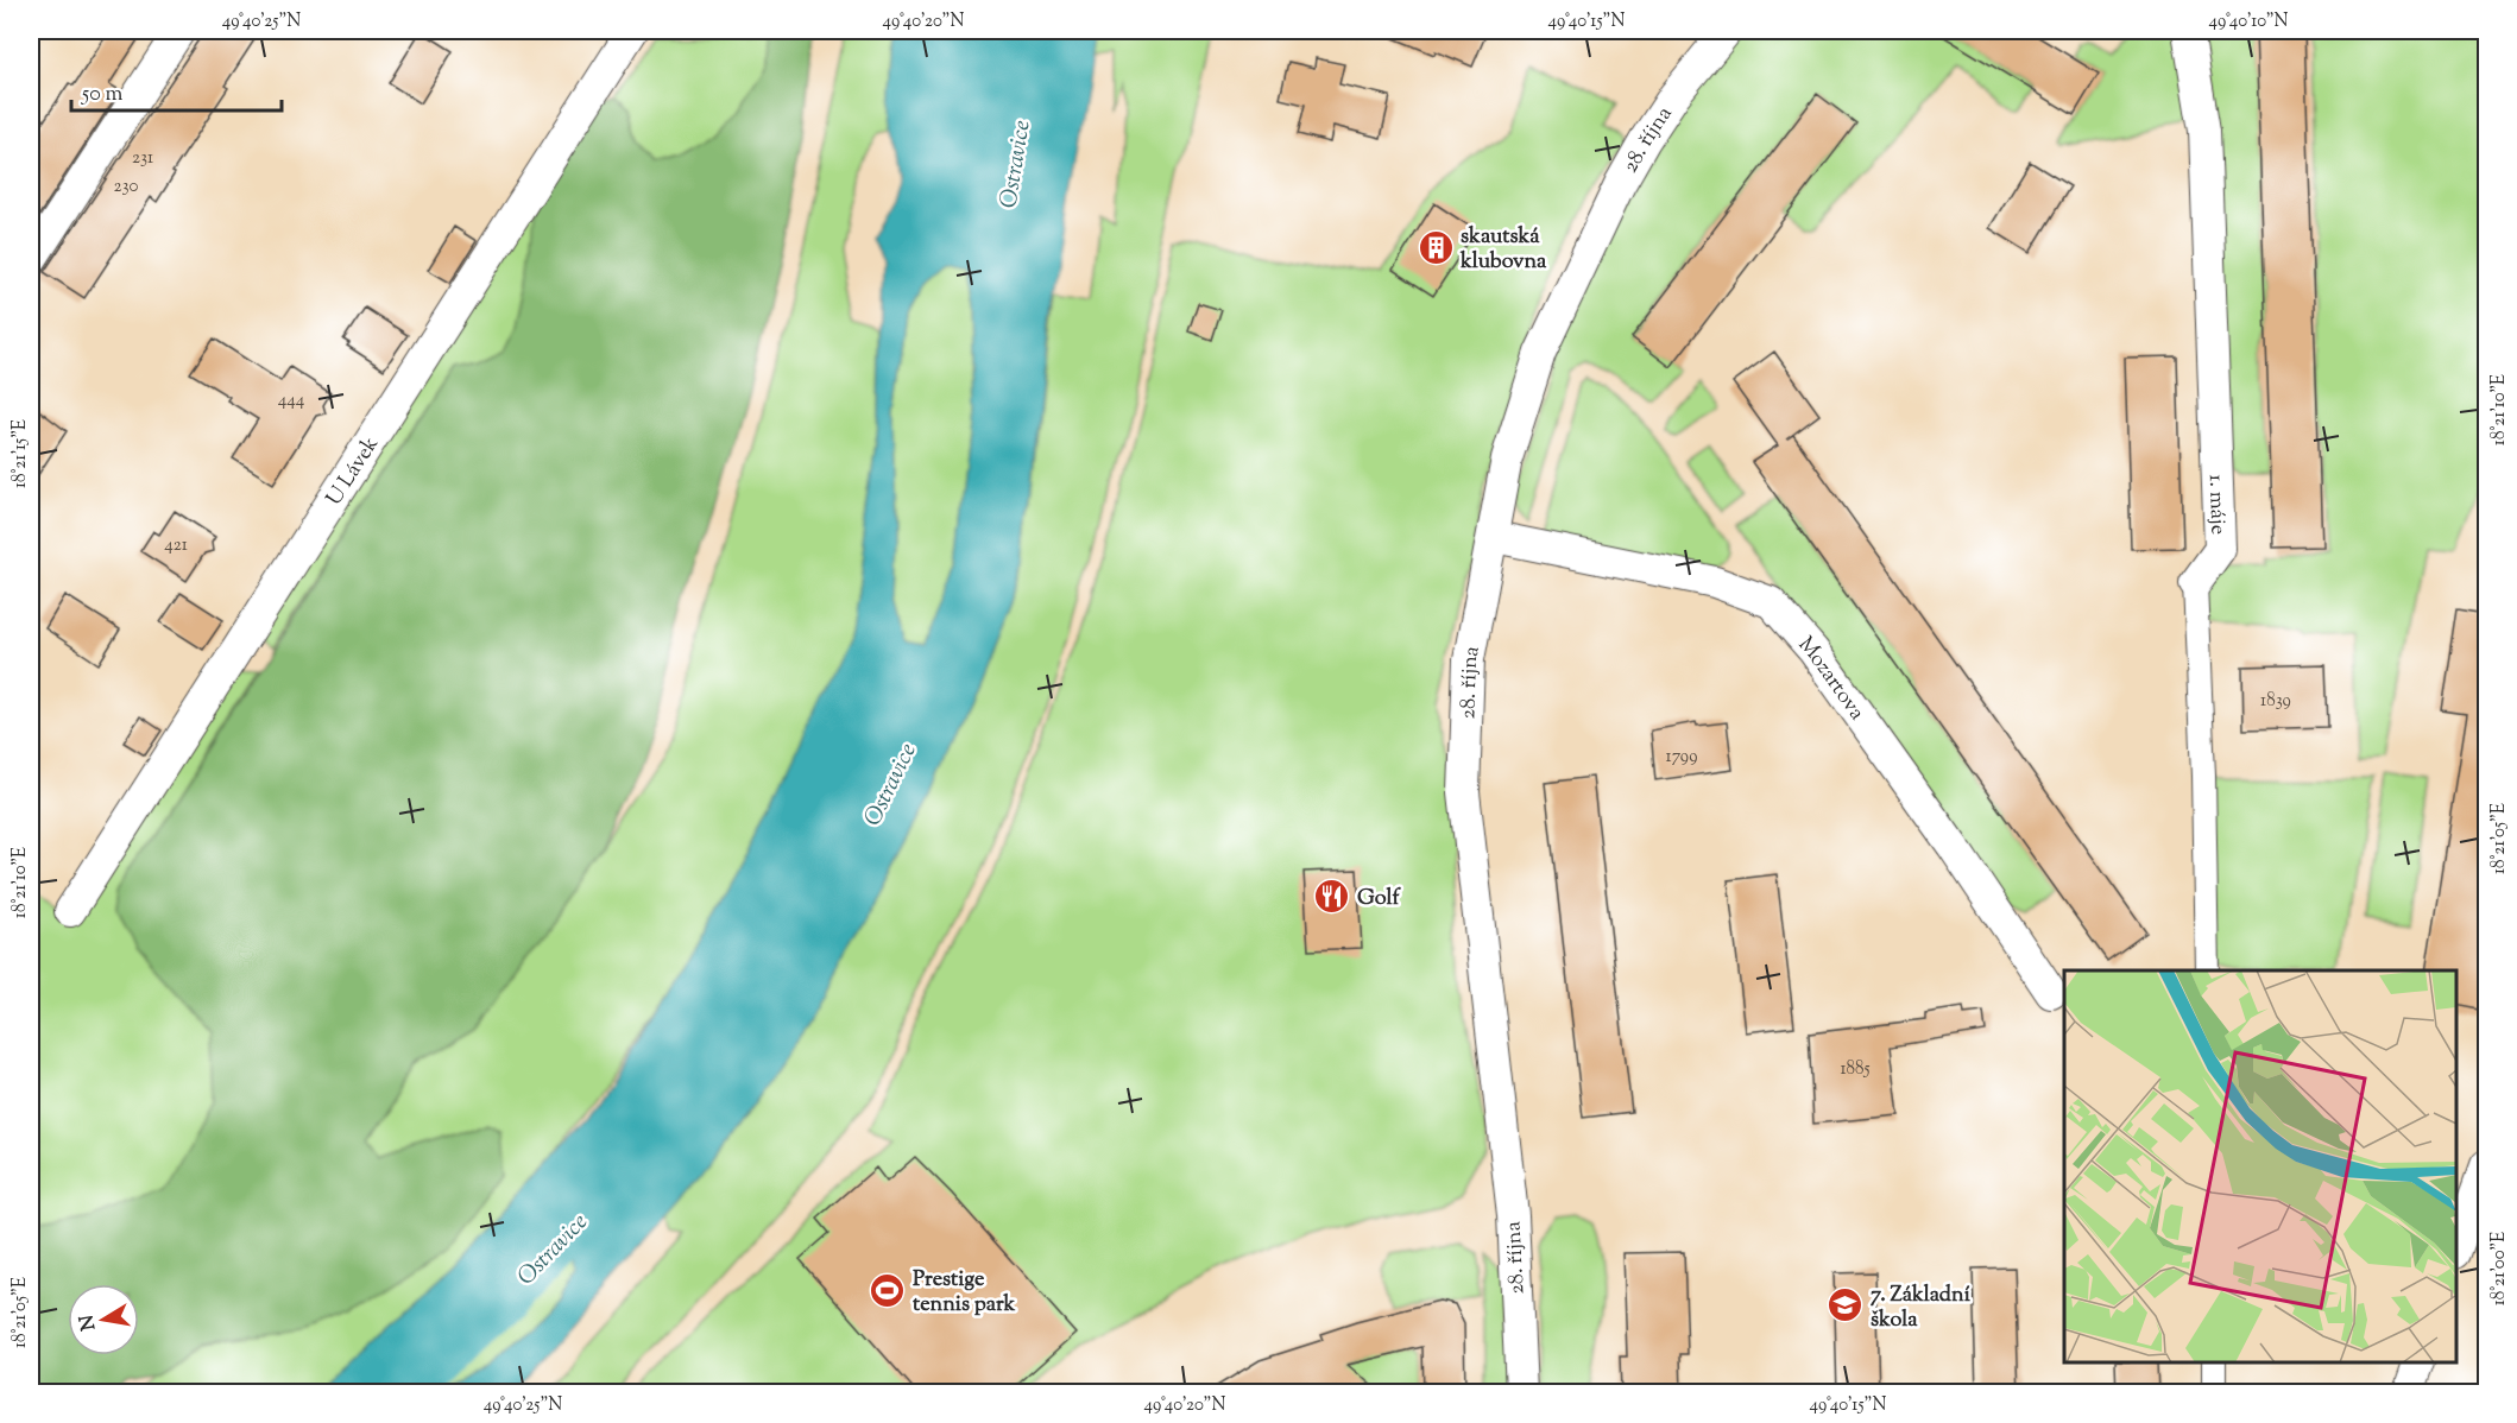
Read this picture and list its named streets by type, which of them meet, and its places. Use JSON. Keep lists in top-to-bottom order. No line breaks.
{"streets":{"street":["28. října","U Lávek","1. máje","Mozartova"]},"crossings":[["28. října","Mozartova"]],"water":["Ostravice"],"places":{"building":["skautská klubovna"],"restaurant":["Golf"],"sports":["Prestige tennis park"],"school or university":["7. Základní škola"]},"house_numbers":["231","230","444","421","1839","1799","1885"],"scale_bar":"50 m","north":"left","coordinates":["49°40'25\"N","49°40'20\"N","49°40'15\"N","49°40'10\"N","18°21'10\"E","18°21'15\"E","18°21'05\"E","18°21'00\"E"]}
